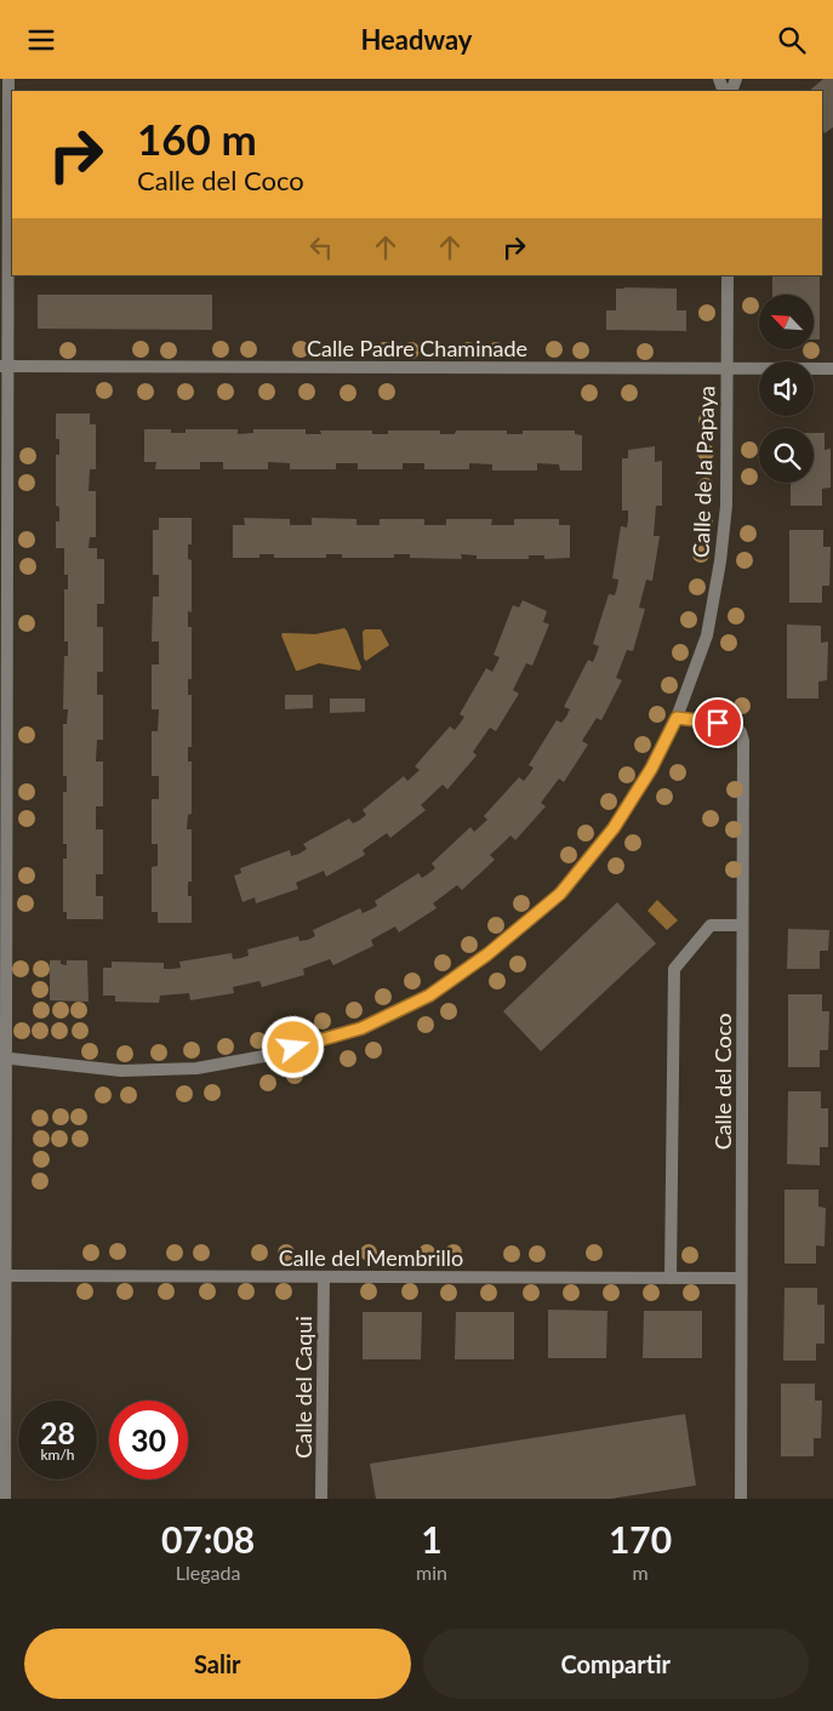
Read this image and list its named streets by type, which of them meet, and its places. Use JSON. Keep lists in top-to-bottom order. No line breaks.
{"streets":{"street":["Calle Padre Chaminade","Calle de la Papaya","Calle del Coco","Calle del Membrillo","Calle del Caqui"]},"crossings":[["Calle Padre Chaminade","Calle de la Papaya"],["Calle de la Papaya","Calle del Coco"],["Calle del Coco","Calle del Membrillo"],["Calle del Membrillo","Calle del Caqui"]],"north":"top left","page":{"header":"Headway","turn":["160 m","Calle del Coco"],"speed":"28 km/h","limit":"30","eta":["07:08","Llegada","1","min","170","m"],"buttons":["Salir","Compartir"]}}
